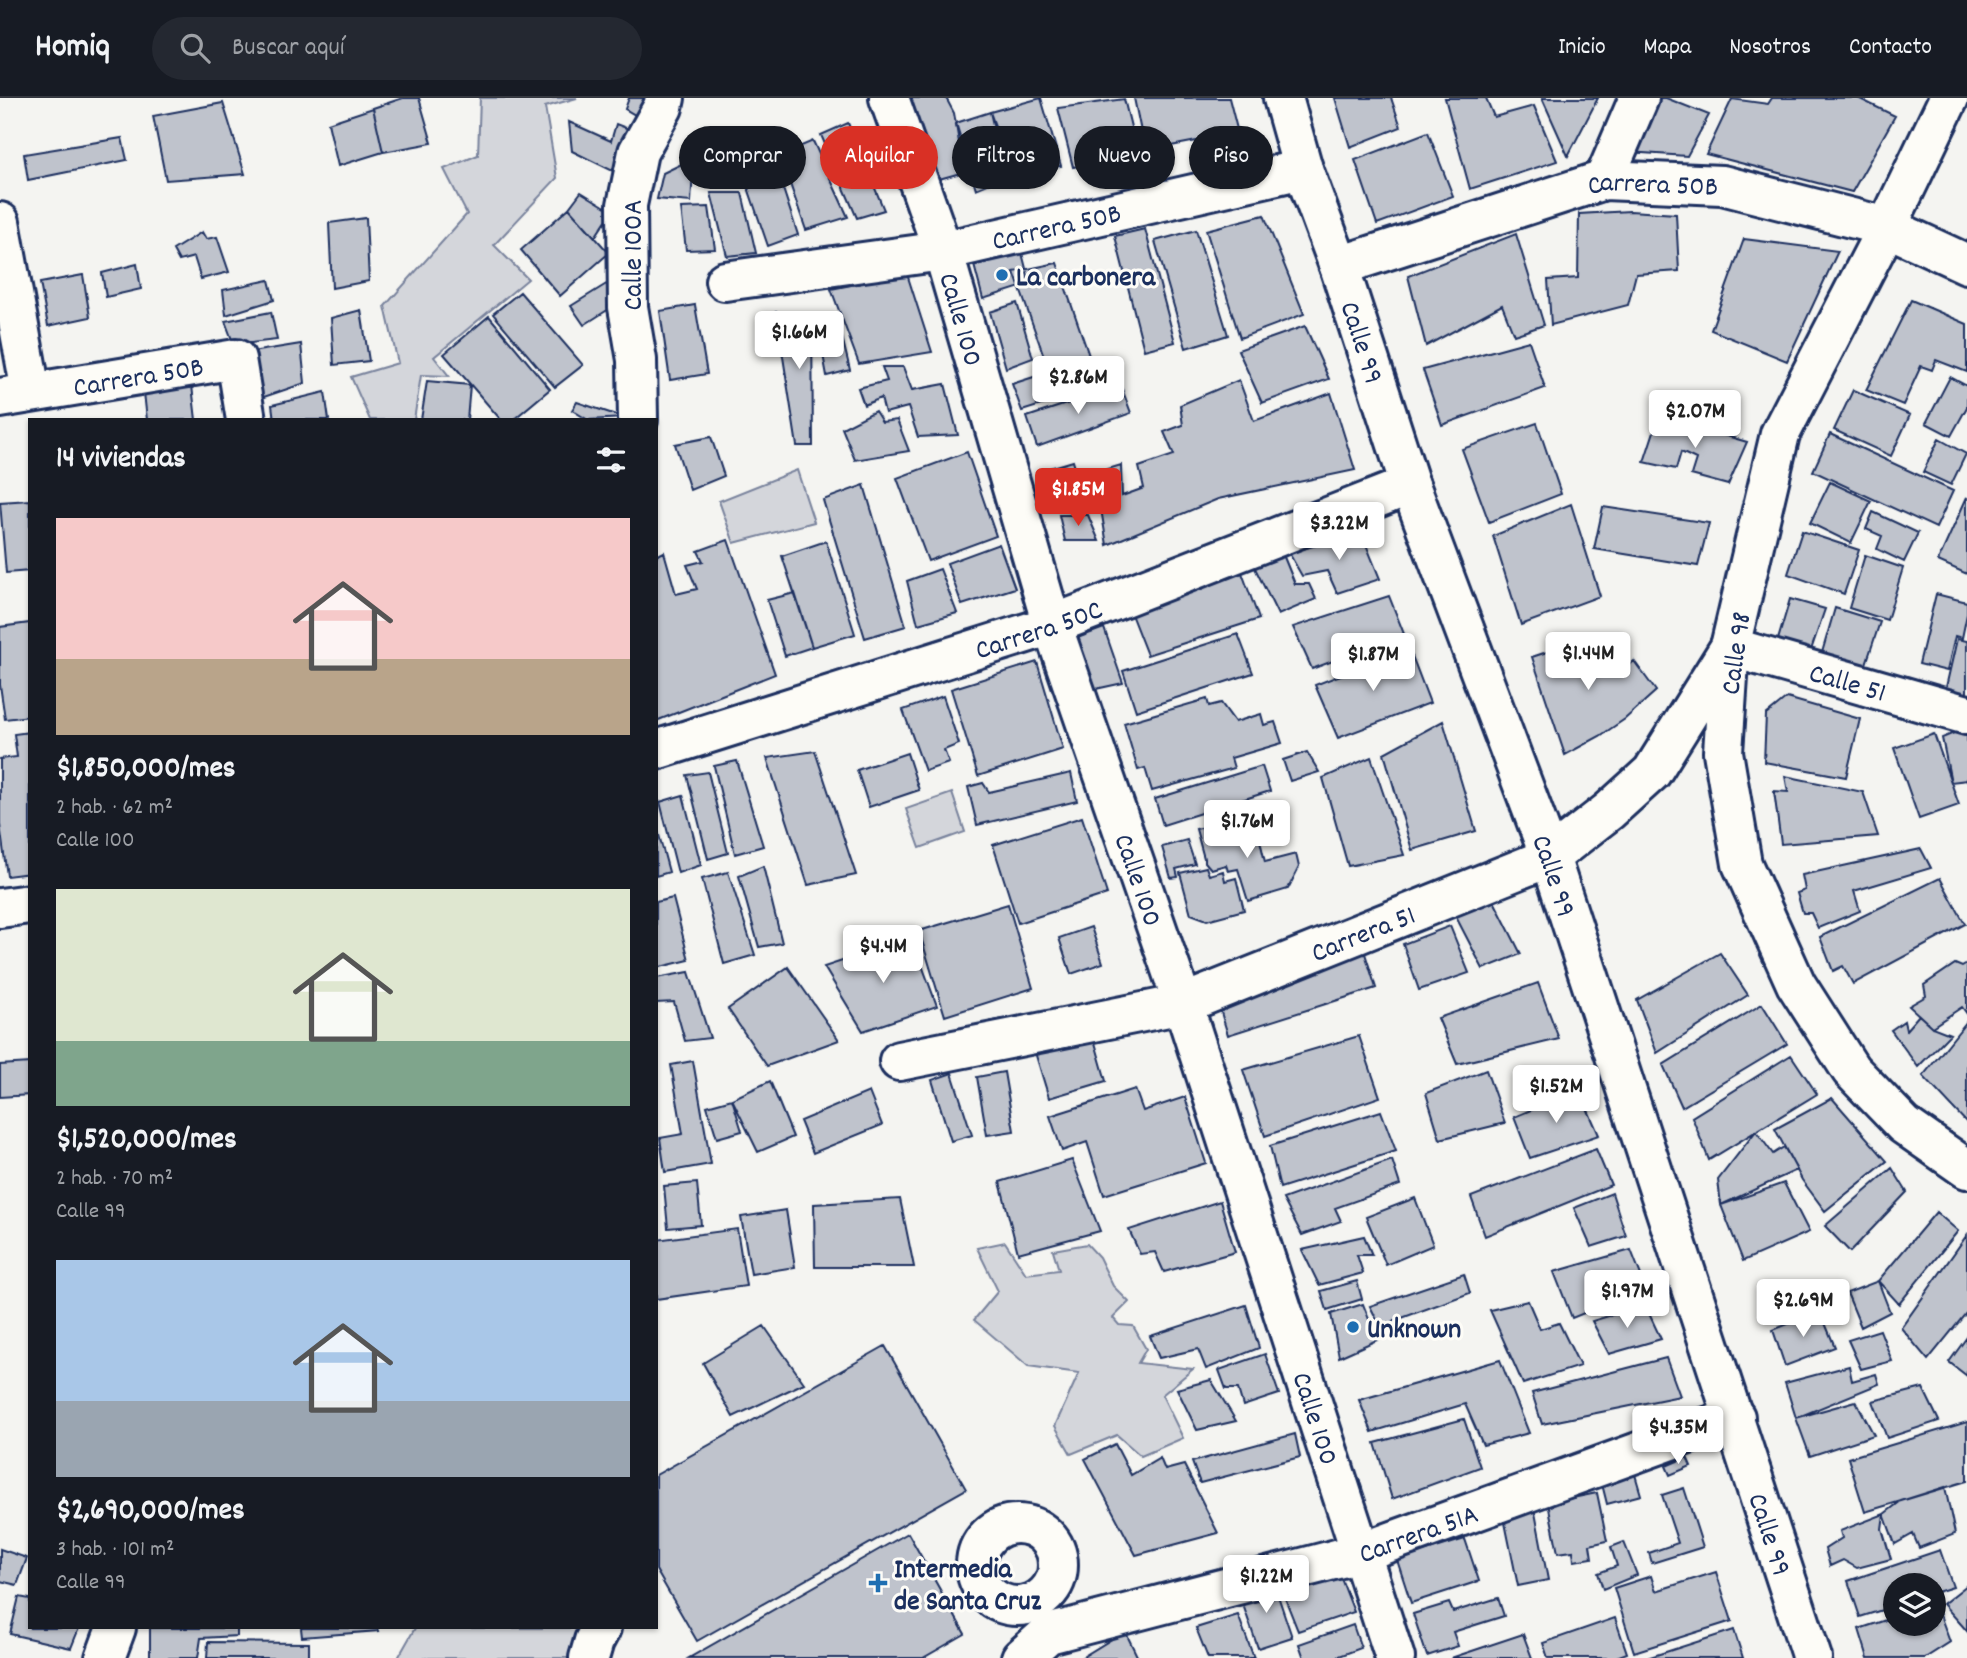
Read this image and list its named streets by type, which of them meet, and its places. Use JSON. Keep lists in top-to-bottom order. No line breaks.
{"streets":{"street":["Carrera 50B","Calle 100A","Calle 100","Calle 99","Carrera 50C","Calle 98","Calle 51","Carrera 51","Carrera 51A"]},"crossings":[["Carrera 50B","Calle 100"],["Carrera 50B","Calle 99"],["Carrera 50B","Calle 98"],["Calle 100","Carrera 50C"],["Calle 100","Carrera 51"],["Calle 100","Carrera 51A"],["Calle 99","Carrera 50C"],["Calle 99","Carrera 51"],["Calle 99","Carrera 51A"],["Calle 98","Calle 51"],["Calle 98","Carrera 51"],["Calle 51","Carrera 51"]],"places":{"other":["La carbonera","Unknown"],"health":["Intermedia de Santa Cruz"]},"page":{"header":"Homiq","search":"Buscar aquí","nav":["Inicio","Mapa","Nosotros","Contacto"],"chip":["Comprar","Alquilar","Filtros","Nuevo","Piso"],"price":["$1.66M","$2.86M","$2.07M","$1.85M","$3.22M","$1.44M","$1.87M","$1.76M","$4.4M","$1.52M","$1.97M","$2.69M","$4.35M","$1.22M"],"heading":"14 viviendas","list":[{"name":"$1,850,000/mes","note":"2 hab. · 62 m² · Calle 100"},{"name":"$1,520,000/mes","note":"2 hab. · 70 m² · Calle 99"},{"name":"$2,690,000/mes","note":"3 hab. · 101 m² · Calle 99"}]}}
